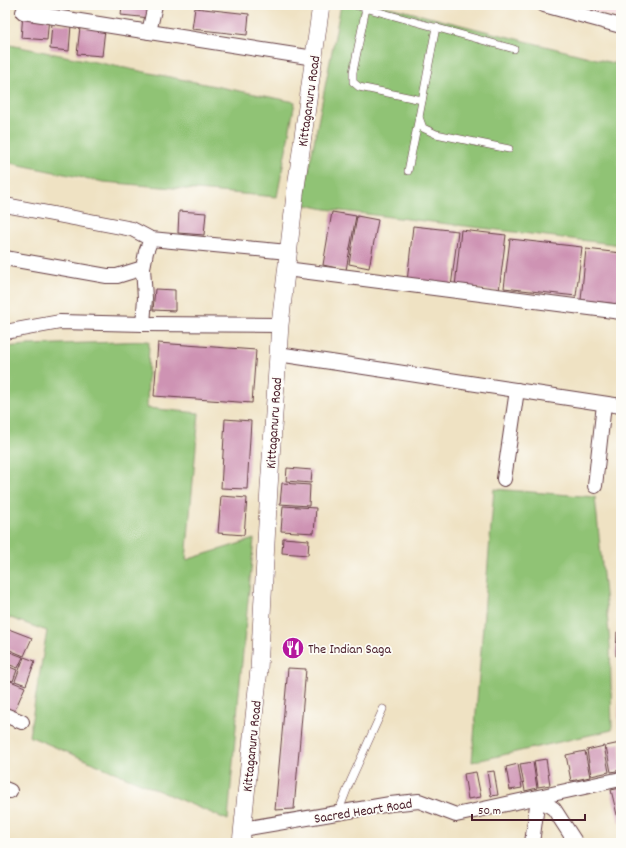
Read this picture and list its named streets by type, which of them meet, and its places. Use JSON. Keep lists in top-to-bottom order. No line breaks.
{"streets":{"street":["Kittaganuru Road","Sacred Heart Road"]},"crossings":[["Kittaganuru Road","Sacred Heart Road"]],"places":{"restaurant":["The Indian Saga"]},"scale_bar":"50 m"}
